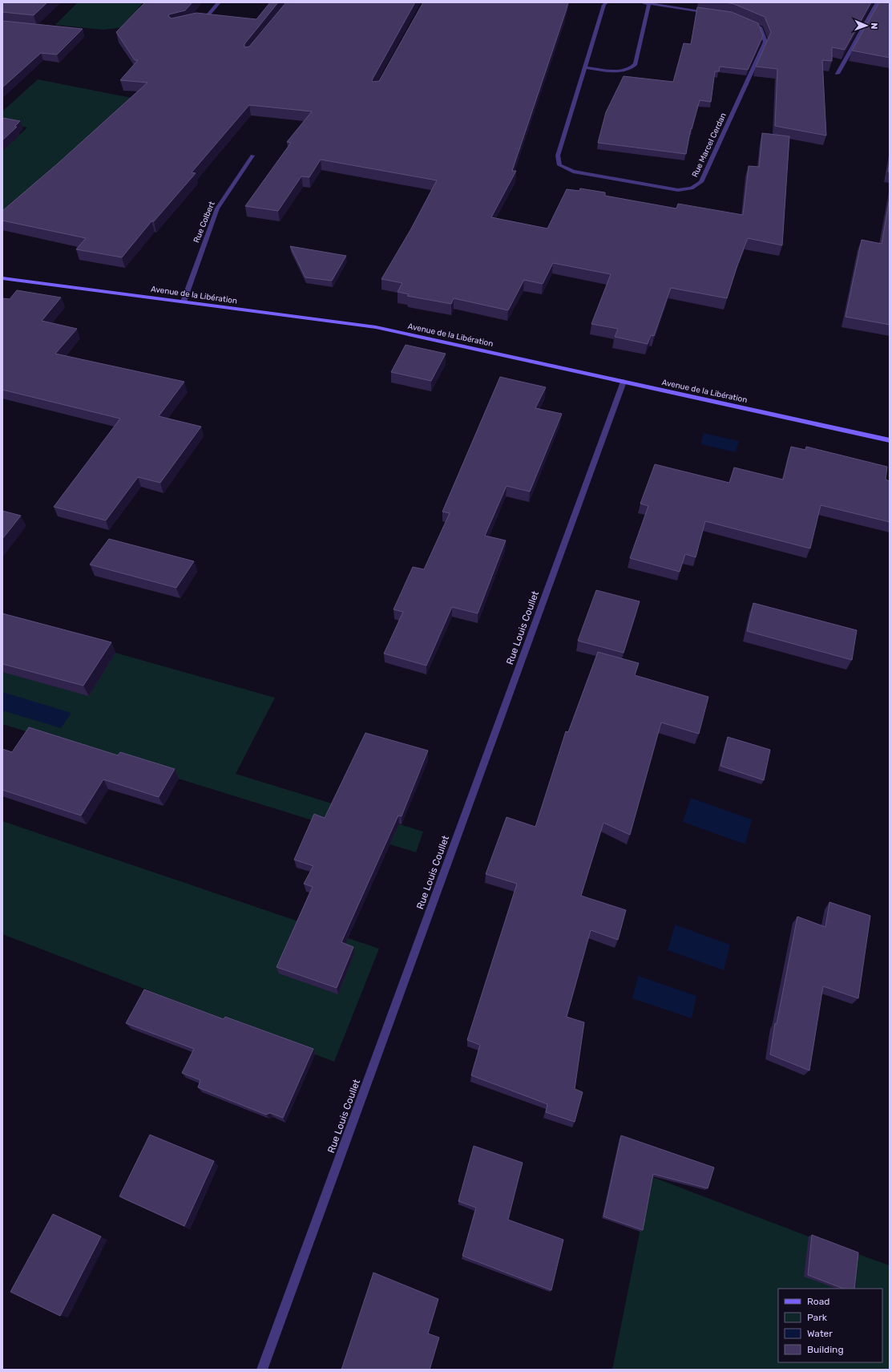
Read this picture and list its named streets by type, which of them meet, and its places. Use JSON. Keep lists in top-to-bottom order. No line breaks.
{"streets":{"main road":["Avenue de la Libération"],"street":["Rue Marcel Cerdan","Rue Colbert","Rue Louis Coullet"]},"crossings":[["Rue Colbert","Avenue de la Libération"],["Avenue de la Libération","Rue Louis Coullet"]],"legend":["Road","Park","Water","Building"],"north":"right"}
